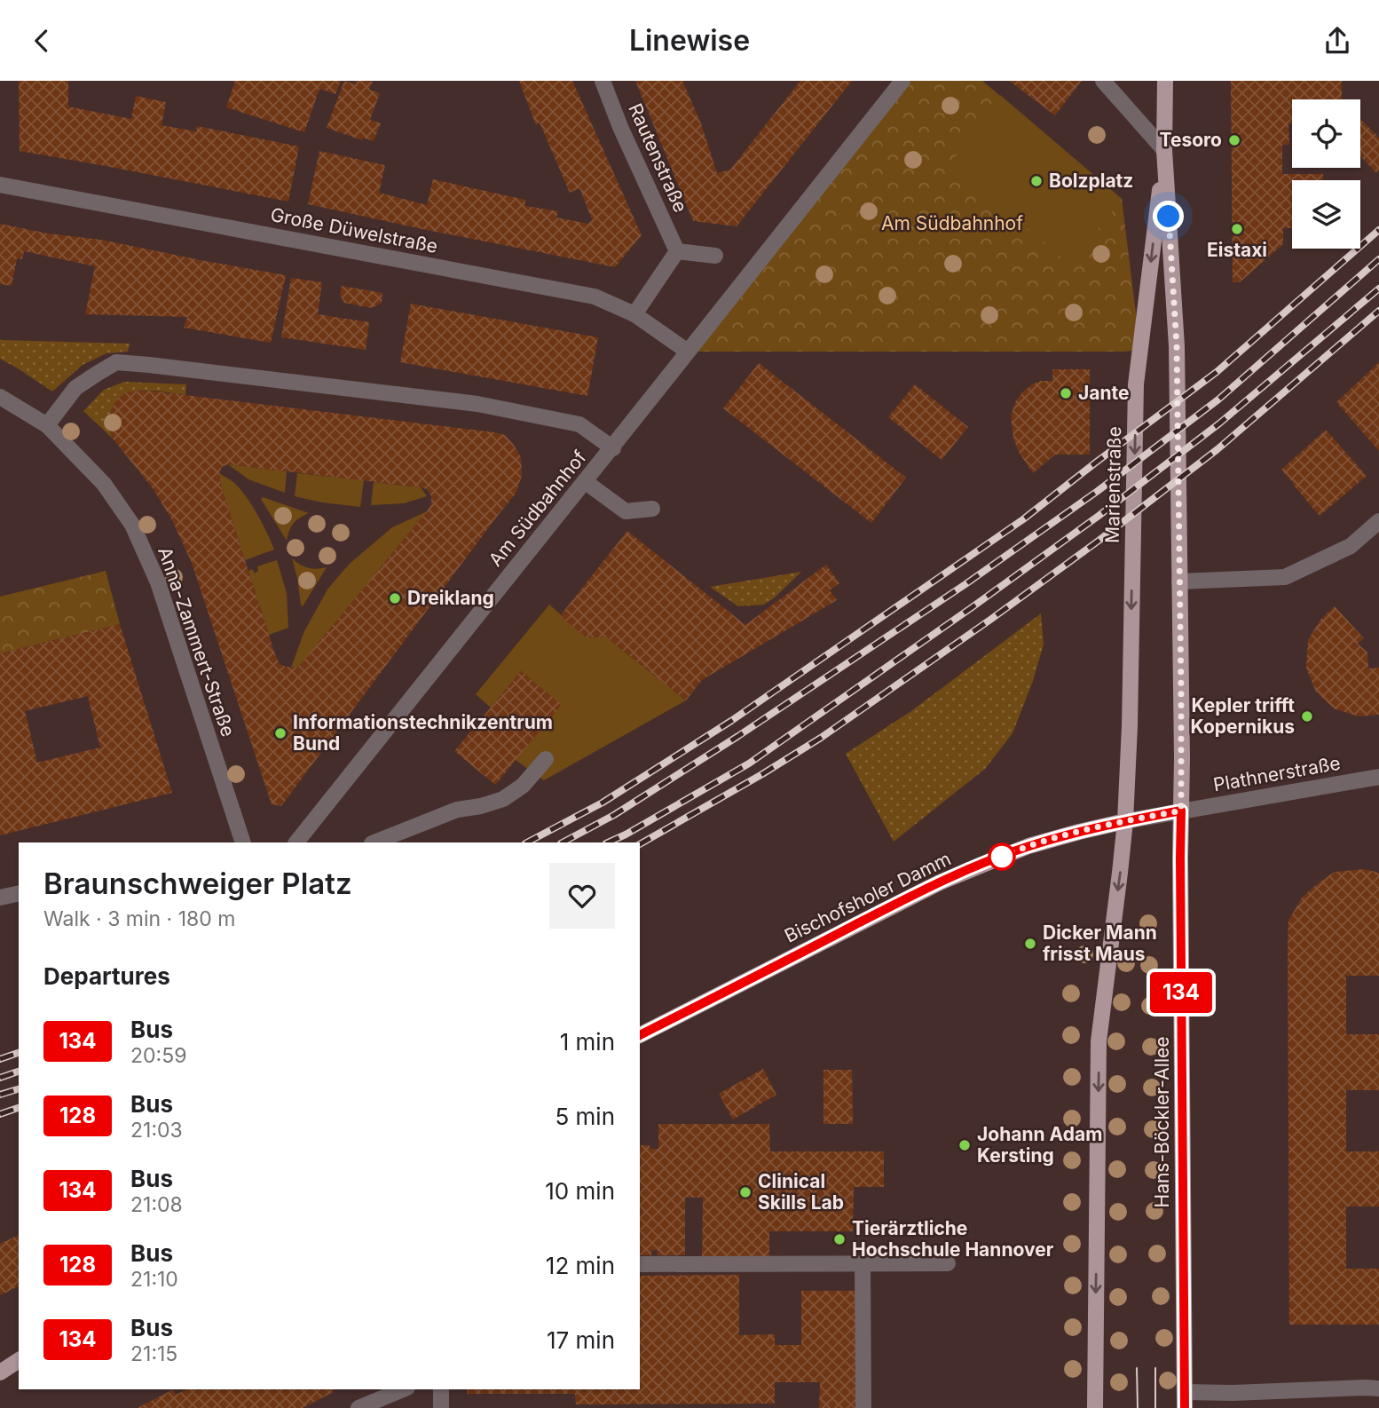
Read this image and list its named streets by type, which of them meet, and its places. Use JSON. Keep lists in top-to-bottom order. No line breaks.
{"streets":{"main road":["Marienstraße","Bischofsholer Damm","Hans-Böckler-Allee"],"street":["Rautenstraße","Große Düwelstraße","Am Südbahnhof","Anna-Zammert-Straße","Plathnerstraße"]},"crossings":[["Große Düwelstraße","Am Südbahnhof"],["Marienstraße","Plathnerstraße"],["Marienstraße","Bischofsholer Damm"],["Marienstraße","Hans-Böckler-Allee"],["Plathnerstraße","Hans-Böckler-Allee"]],"parks":["Am Südbahnhof"],"places":["Tesoro","Bolzplatz","Eistaxi","Jante","Dreiklang","Kepler trifft Kopernikus","Informationstechnikzentrum Bund","Dicker Mann frisst Maus","Johann Adam Kersting","Clinical Skills Lab","Tierärztliche Hochschule Hannover"],"lines":["bus line 134"],"page":{"header":"Linewise","on_map":"134","heading":[["Braunschweiger Platz","Walk · 3 min · 180 m"],"Departures"],"list":[{"mark":"134","name":"Bus","note":"20:59","value":"1 min"},{"mark":"128","name":"Bus","note":"21:03","value":"5 min"},{"mark":"134","name":"Bus","note":"21:08","value":"10 min"},{"mark":"128","name":"Bus","note":"21:10","value":"12 min"},{"mark":"134","name":"Bus","note":"21:15","value":"17 min"}]}}
